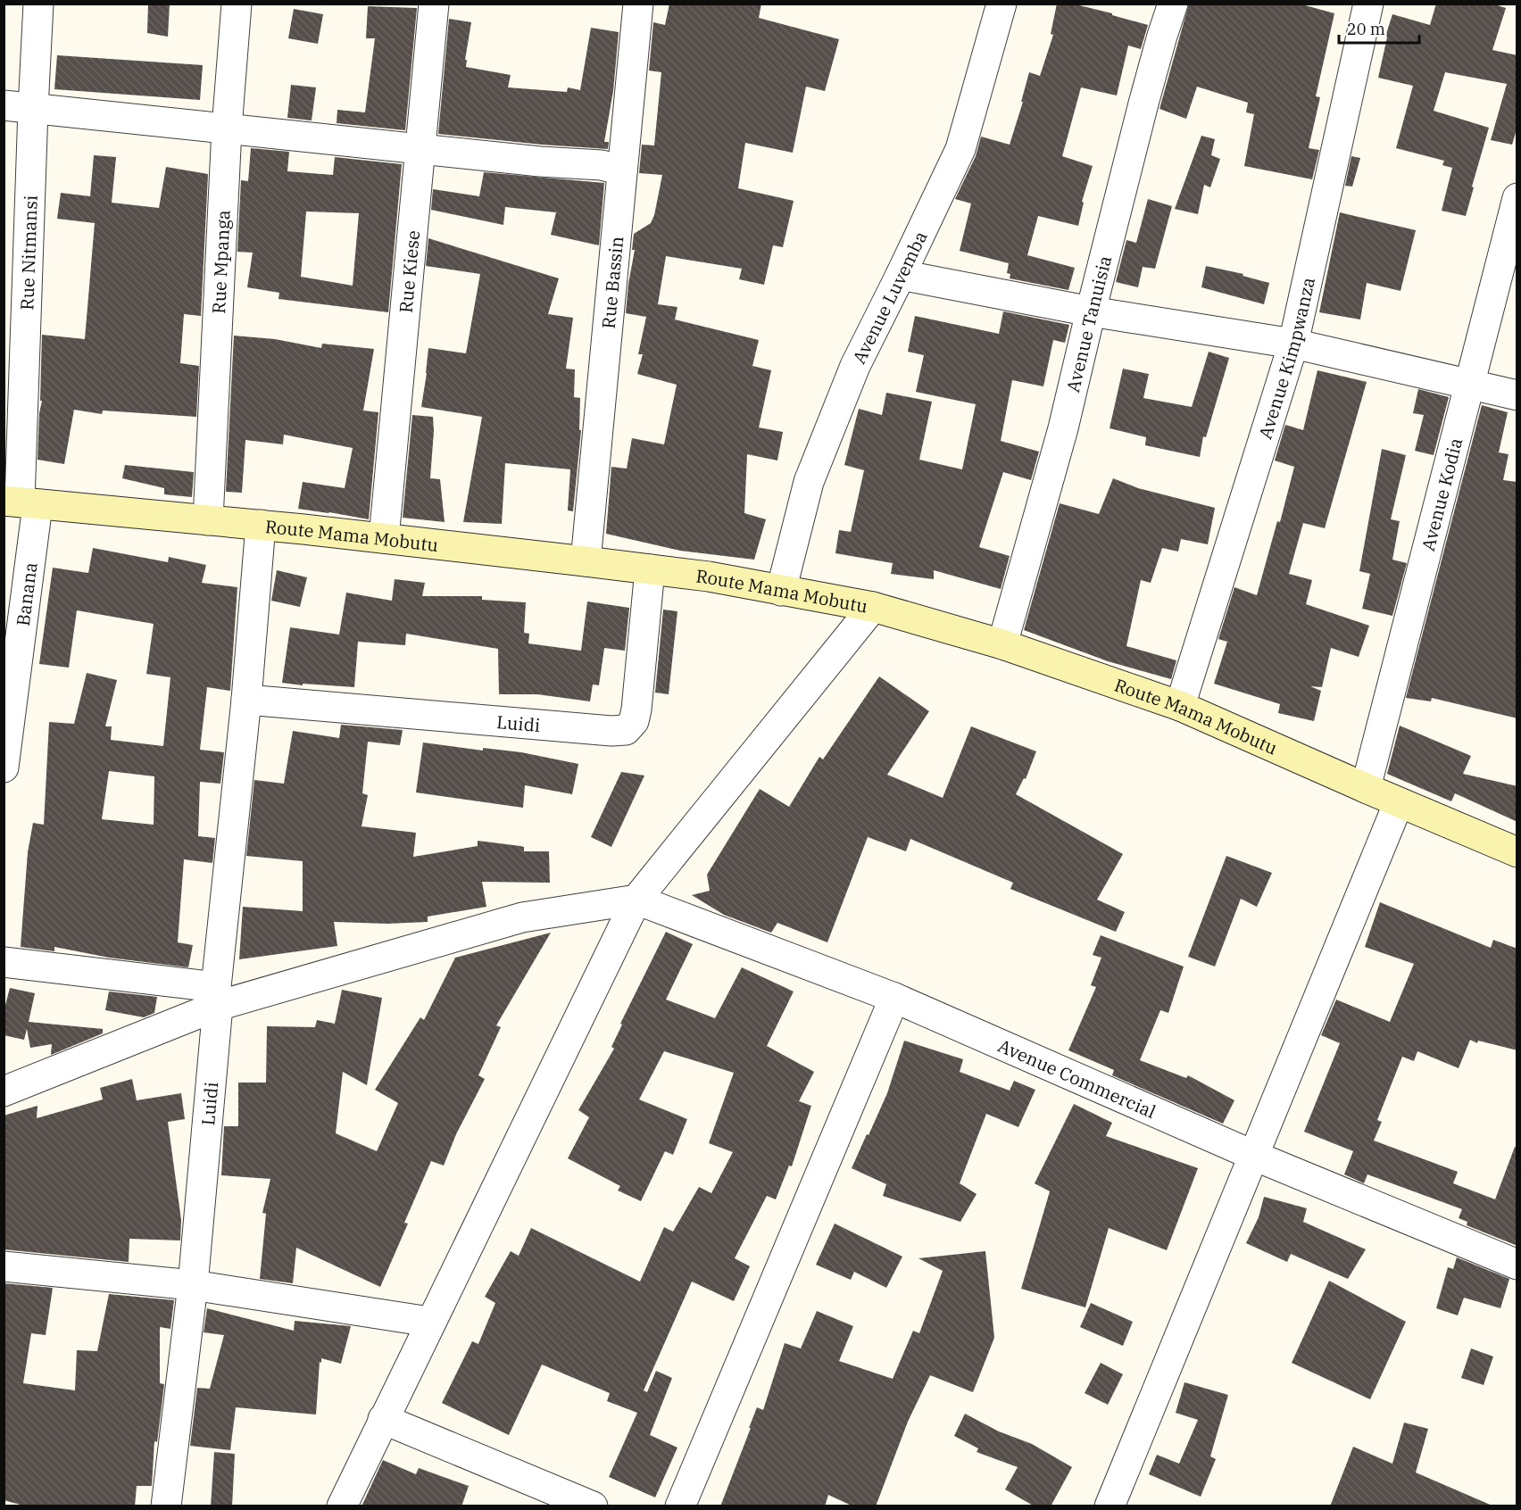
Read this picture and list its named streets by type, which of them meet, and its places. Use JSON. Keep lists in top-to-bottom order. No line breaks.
{"streets":{"street":["Rue Nitmansi","Rue Mpanga","Rue Kiese","Rue Bassin","Avenue Luvemba","Avenue Tanuisia","Avenue Kimpwanza","Avenue Kodia","Route Mama Mobutu","Banana","Luidi","Avenue Commercial"]},"crossings":[["Rue Nitmansi","Route Mama Mobutu"],["Rue Nitmansi","Banana"],["Rue Mpanga","Route Mama Mobutu"],["Rue Kiese","Route Mama Mobutu"],["Rue Bassin","Route Mama Mobutu"],["Avenue Luvemba","Route Mama Mobutu"],["Avenue Tanuisia","Route Mama Mobutu"],["Avenue Kimpwanza","Route Mama Mobutu"],["Avenue Kodia","Route Mama Mobutu"],["Route Mama Mobutu","Banana"],["Route Mama Mobutu","Luidi"]],"scale_bar":"20 m"}
